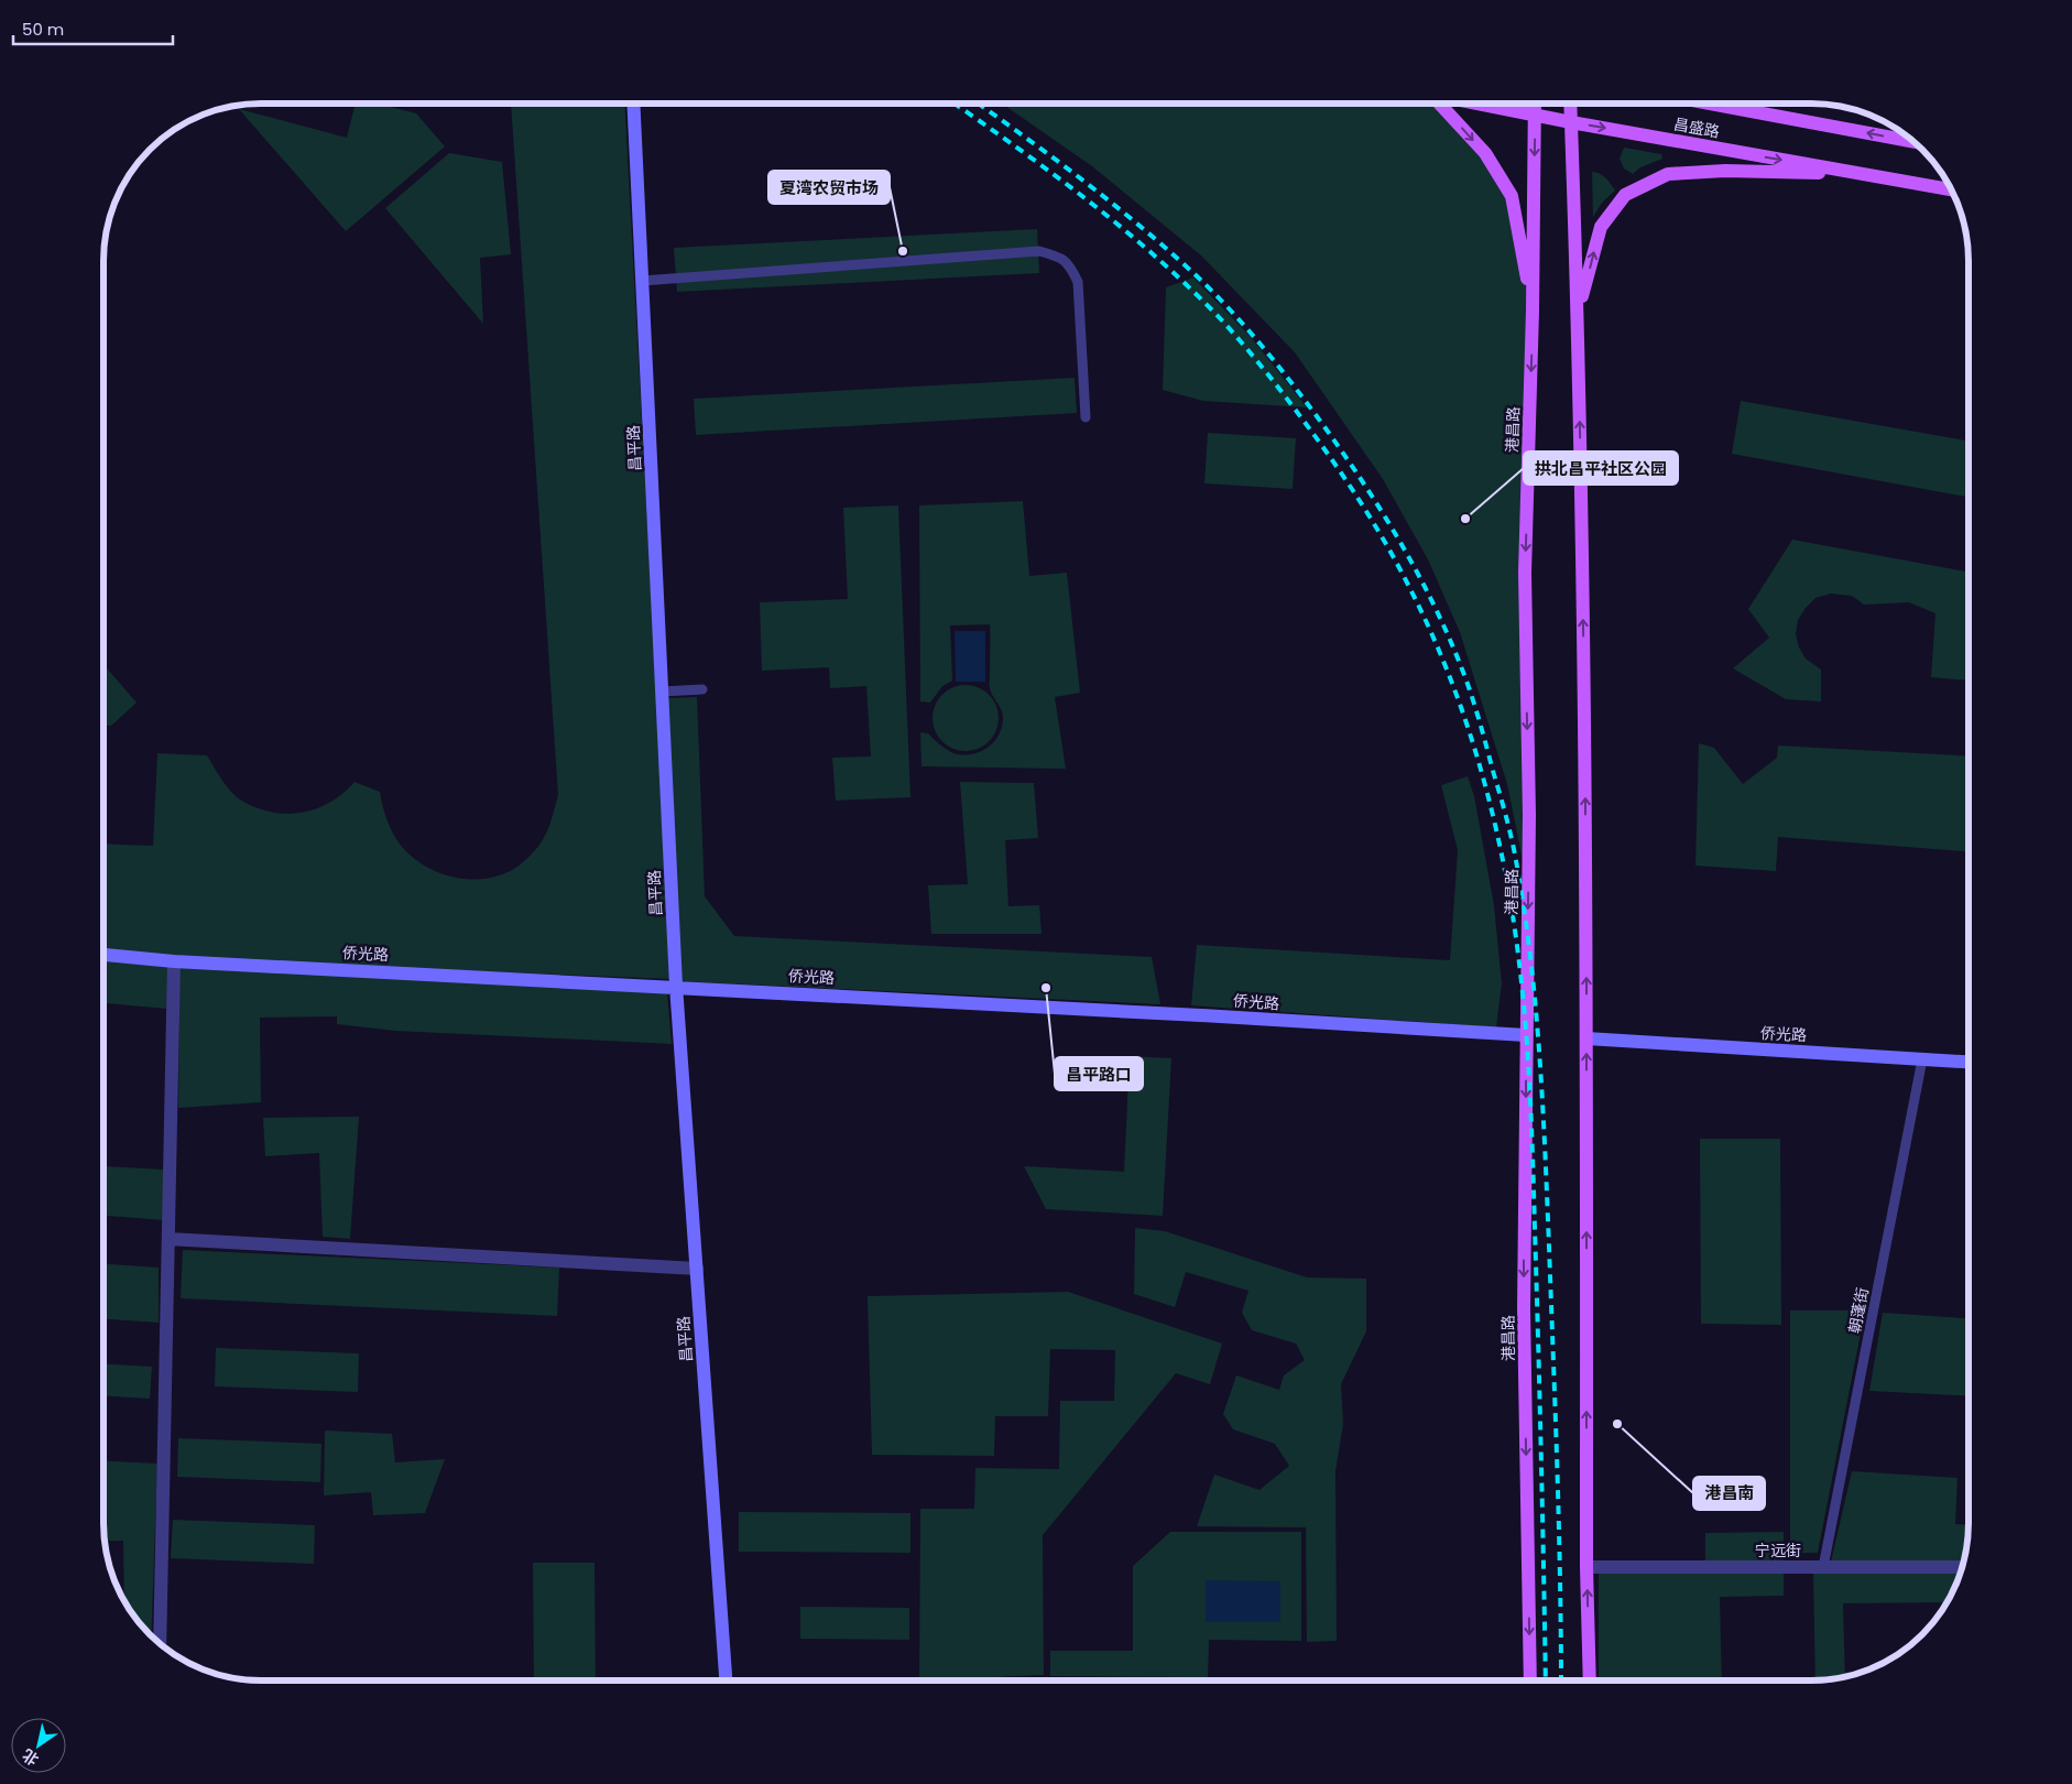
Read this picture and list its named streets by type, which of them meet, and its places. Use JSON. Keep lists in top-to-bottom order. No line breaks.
{"streets":{"main road":["昌盛路","港昌路"],"street":["昌平路","侨光路","宁远街"],"lane":["朝蓬街"]},"crossings":[["昌盛路","港昌路"],["港昌路","侨光路"],["昌平路","侨光路"],["侨光路","朝蓬街"],["朝蓬街","宁远街"]],"places":["夏湾农贸市场","拱北昌平社区公园","昌平路口","港昌南"],"scale_bar":"50 m","north":"bottom left"}
